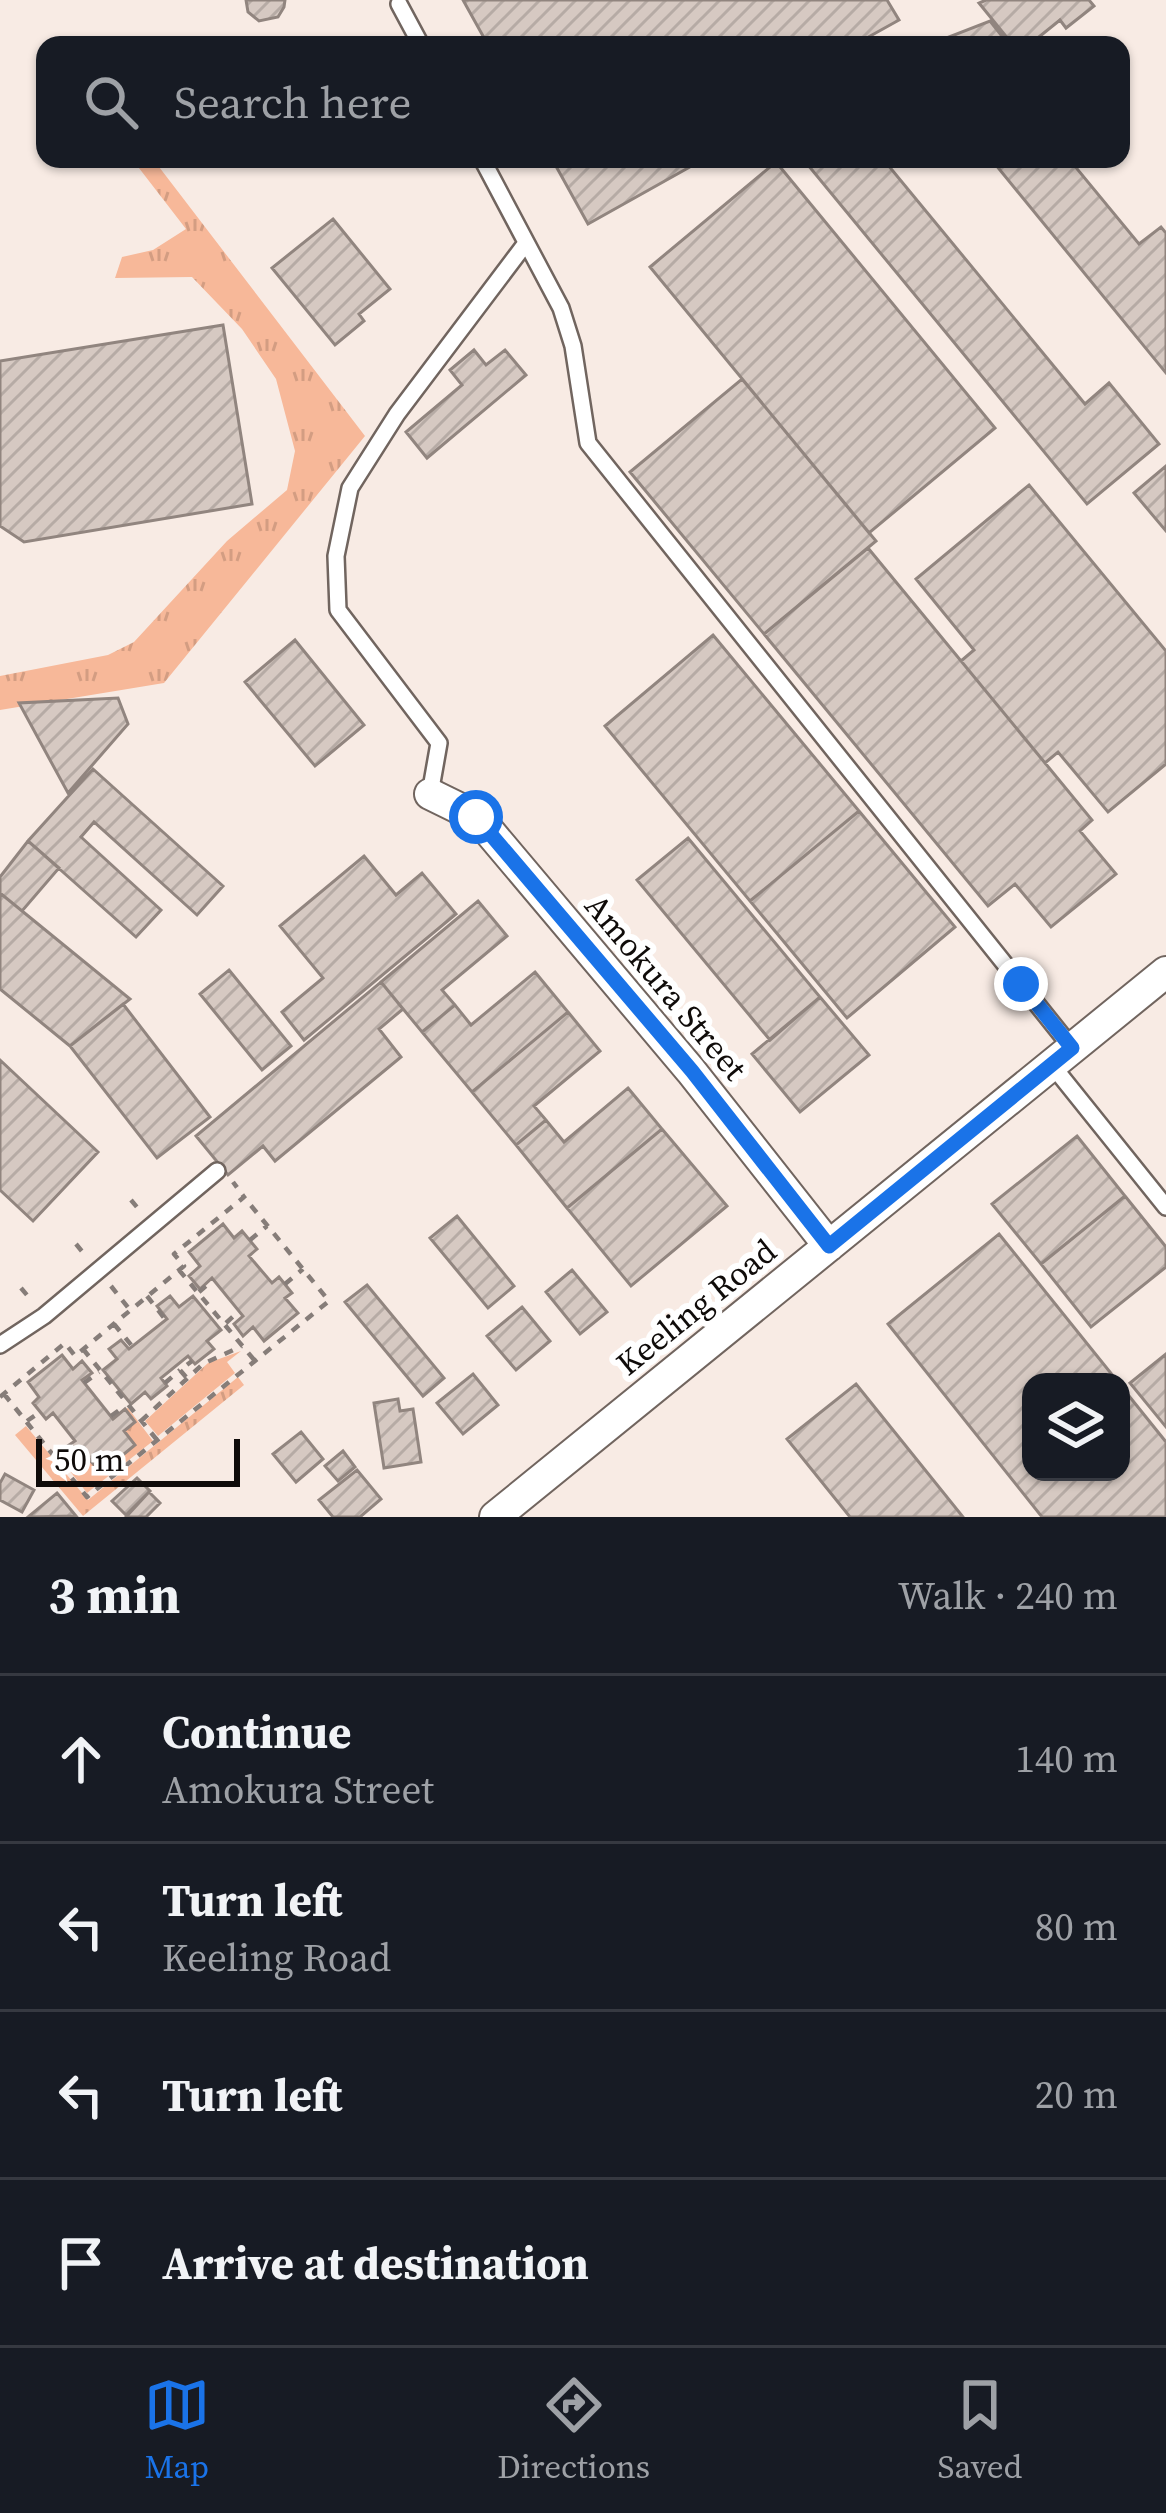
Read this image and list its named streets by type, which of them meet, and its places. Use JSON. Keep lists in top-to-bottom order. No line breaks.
{"streets":{"street":["Amokura Street","Keeling Road"]},"crossings":[["Amokura Street","Keeling Road"]],"scale_bar":"50 m","page":{"search":"Search here","scale":"50 m","heading":["3 min","Walk · 240 m"],"list":[["Continue","Amokura Street","140 m"],["Turn left","Keeling Road","80 m"],["Turn left","20 m"],"Arrive at destination"],"nav":["Map","Directions","Saved"]}}
